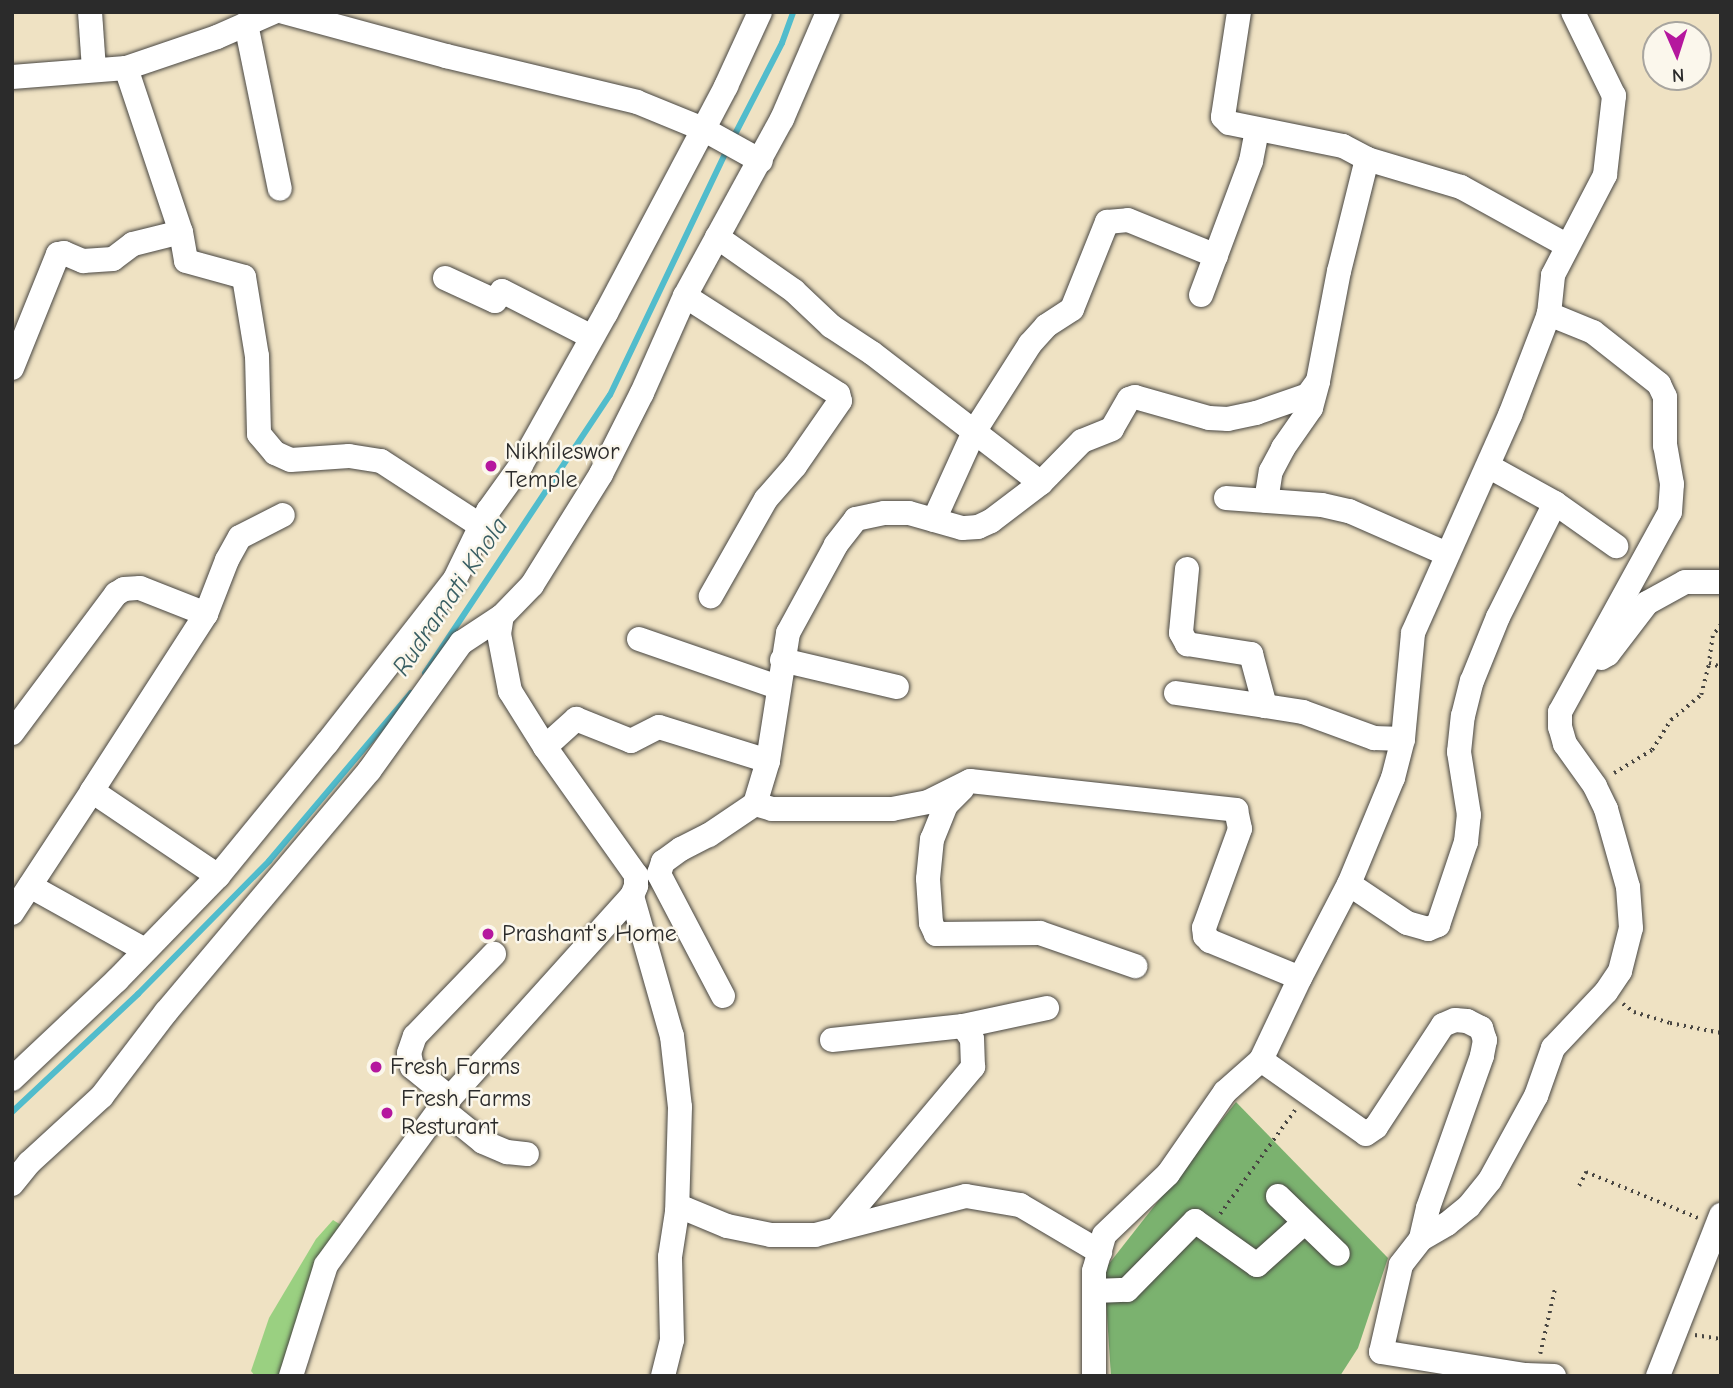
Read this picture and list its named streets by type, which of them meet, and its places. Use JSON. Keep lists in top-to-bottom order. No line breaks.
{"water":["Rudramati Khola"],"places":["Nikhileswor Temple","Prashant's Home","Fresh Farms","Fresh Farms Resturant"],"north":"bottom"}
